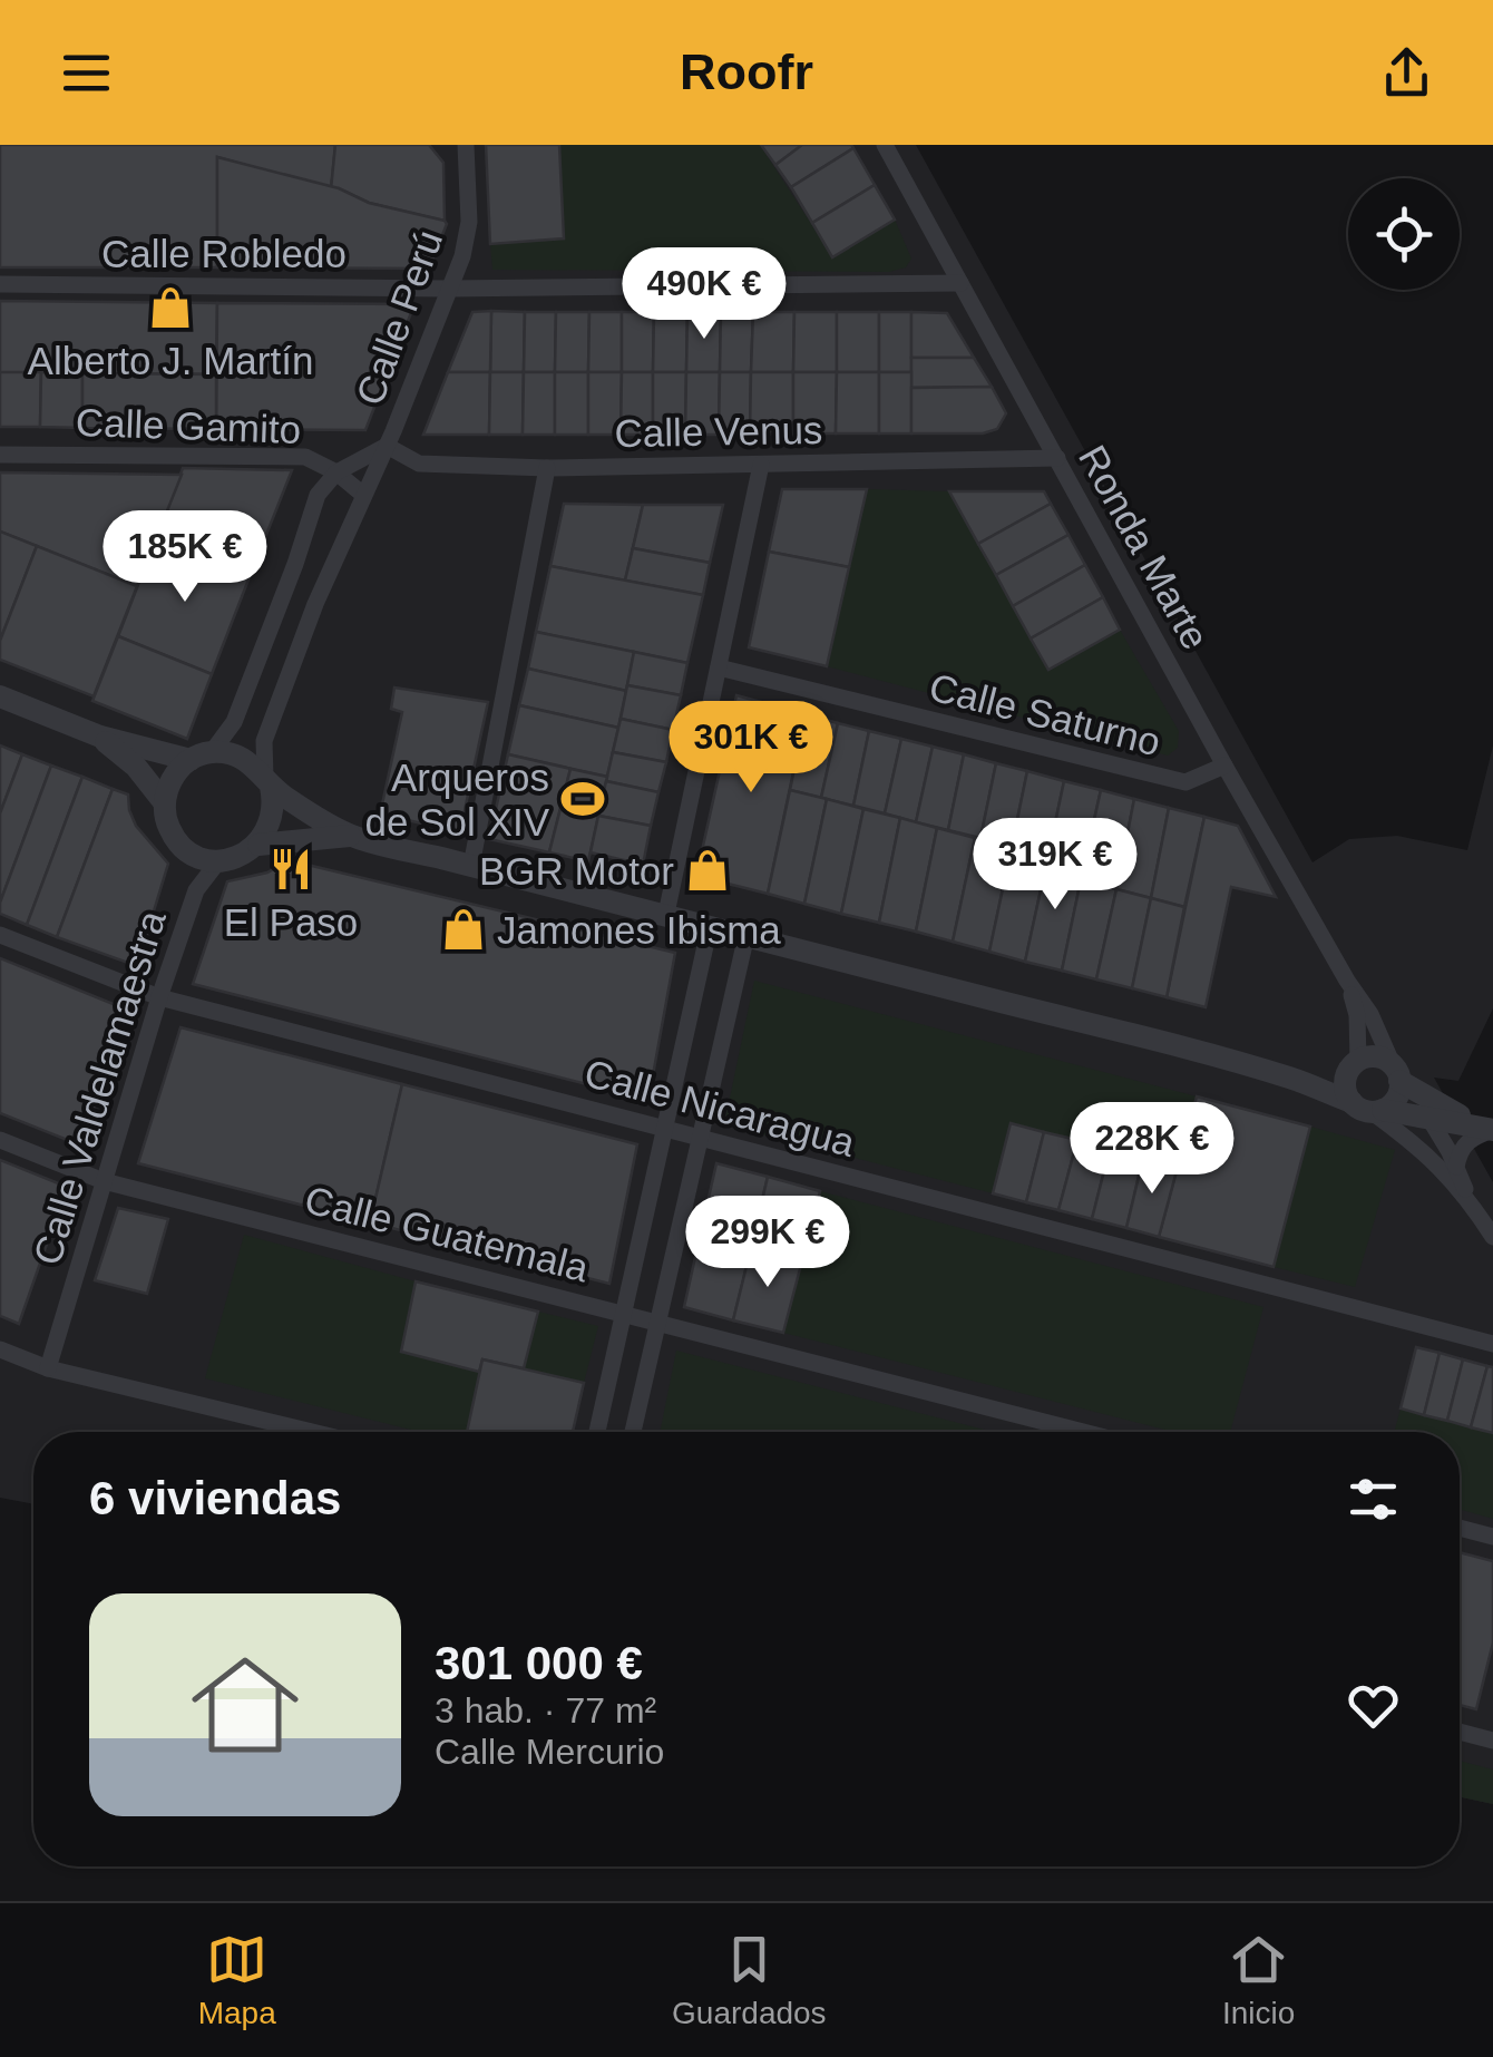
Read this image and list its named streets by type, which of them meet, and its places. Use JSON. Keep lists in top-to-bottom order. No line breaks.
{"streets":{"street":["Calle Robledo","Calle Perú","Calle Gamito","Calle Venus","Ronda Marte","Calle Saturno","Calle Valdelamaestra","Calle Nicaragua","Calle Guatemala"]},"crossings":[["Calle Robledo","Calle Perú"],["Calle Robledo","Ronda Marte"],["Calle Perú","Calle Gamito"],["Calle Perú","Calle Venus"],["Calle Perú","Calle Valdelamaestra"],["Calle Venus","Ronda Marte"],["Ronda Marte","Calle Saturno"],["Calle Valdelamaestra","Calle Nicaragua"],["Calle Valdelamaestra","Calle Guatemala"]],"places":{"shop":["Alberto J. Martín","BGR Motor","Jamones Ibisma"],"sports":["Arqueros de Sol XIV"],"restaurant":["El Paso"]},"page":{"header":"Roofr","price":["490K €","185K €","301K €","319K €","228K €","299K €"],"heading":"6 viviendas","list":[{"name":"301 000 €","note":"3 hab. · 77 m² · Calle Mercurio"}],"tabs":["Mapa","Guardados","Inicio"]}}
